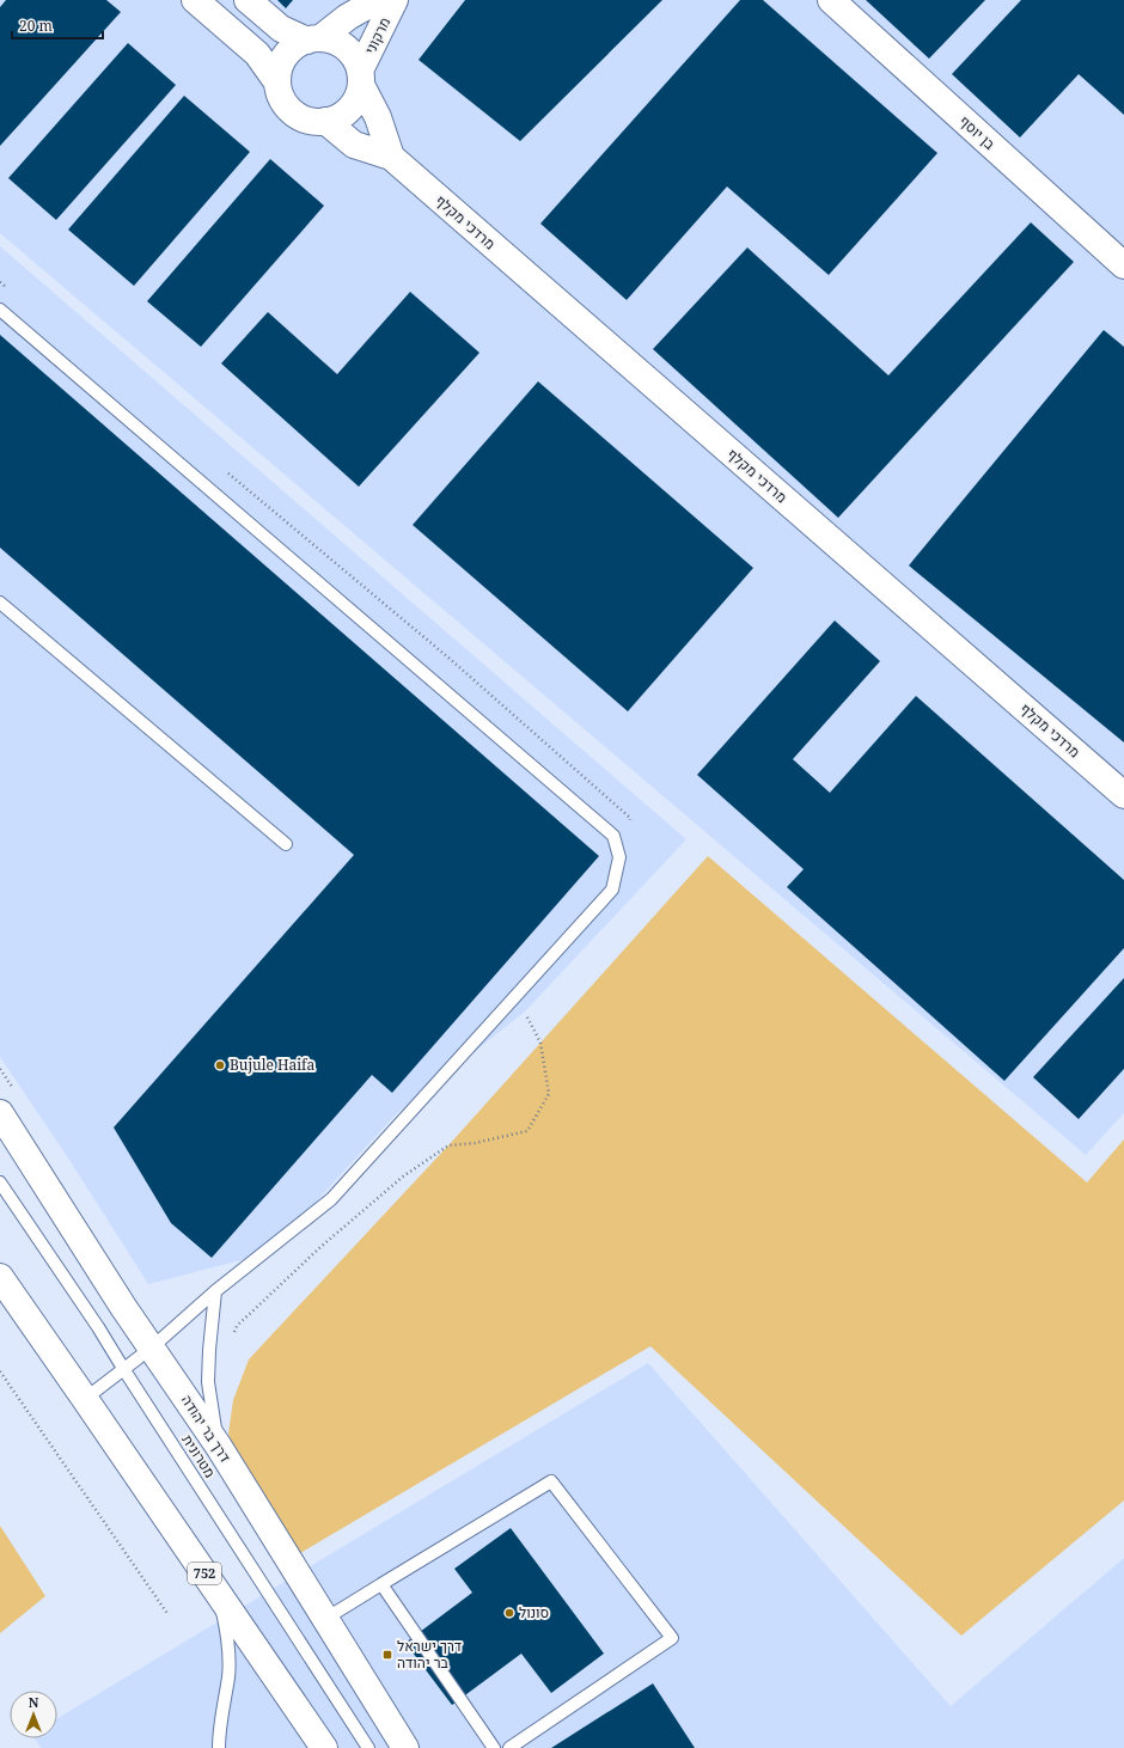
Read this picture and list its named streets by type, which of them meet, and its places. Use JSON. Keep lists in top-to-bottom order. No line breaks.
{"streets":{"street":["מרקוני","בן יוסף","מרדכי מקלף","דרך בר יהודה","752"],"lane":["מטרונית"]},"crossings":[["מרקוני","מרדכי מקלף"]],"places":{"other":["Bujule Haifa","סונול"],"transit":["דרך ישראל בר יהודה"]},"scale_bar":"20 m","north":"top"}
